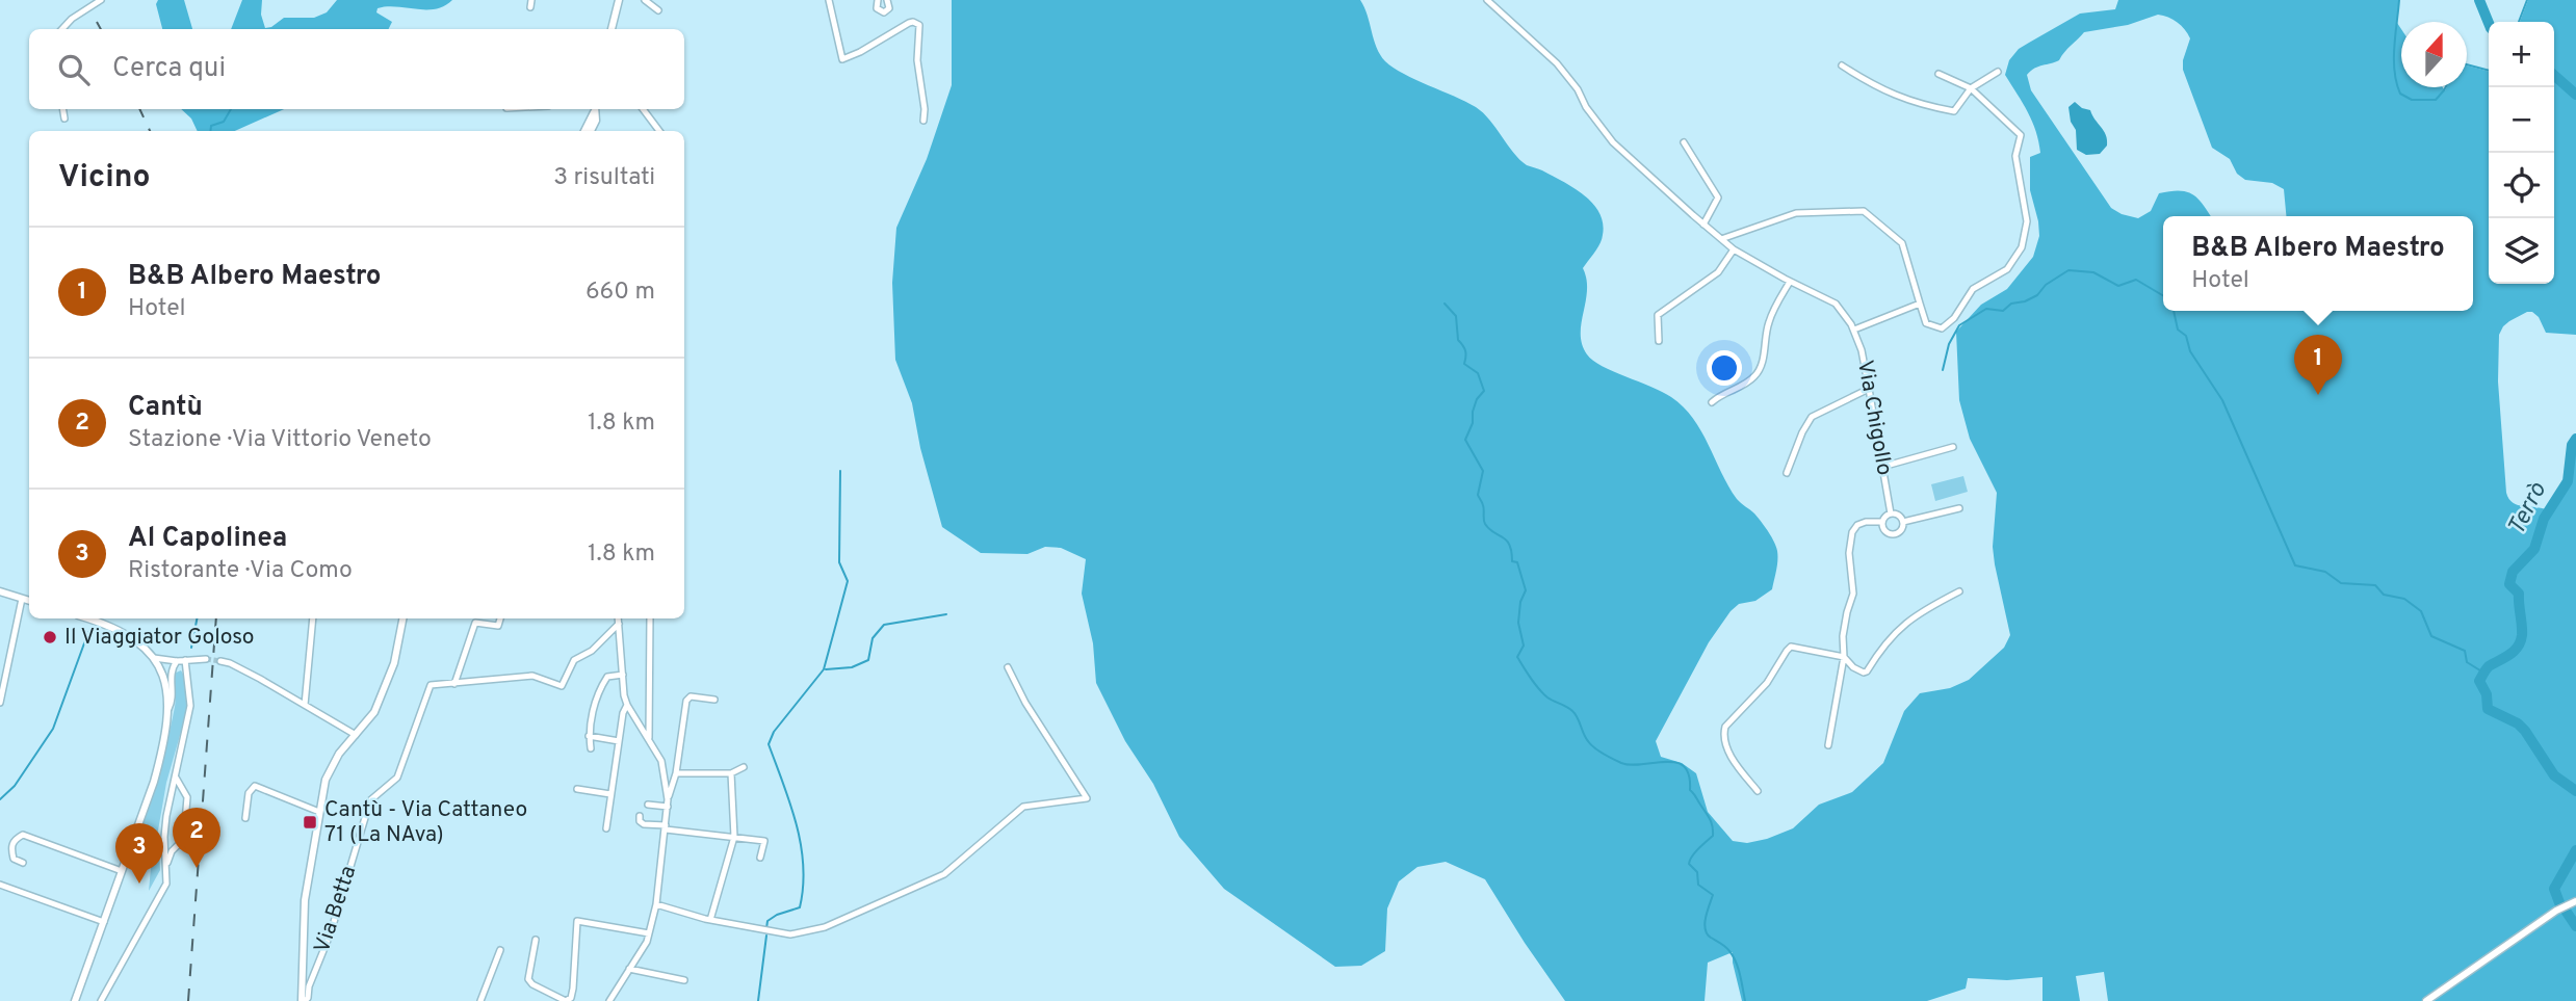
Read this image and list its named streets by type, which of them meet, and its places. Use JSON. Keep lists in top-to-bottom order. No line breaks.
{"streets":{"street":["Via Chigollo","Via Betta"]},"water":["Terrò"],"places":{"other":["Il Viaggiator Goloso"],"transit":["Cantù - Via Cattaneo 71 (La NAva)"]},"north":"top","page":{"map_buttons":["+","−"],"search":"Cerca qui","heading":["Vicino","3 risultati"],"popup":["B&B Albero Maestro","Hotel"],"list":[{"mark":"1","name":"B&B Albero Maestro","note":"Hotel","value":"660 m"},{"mark":"2","name":"Cantù","note":"Stazione · Via Vittorio Veneto","value":"1.8 km"},{"mark":"3","name":"Al Capolinea","note":"Ristorante · Via Como","value":"1.8 km"}],"pins":["1","2","3"]}}
